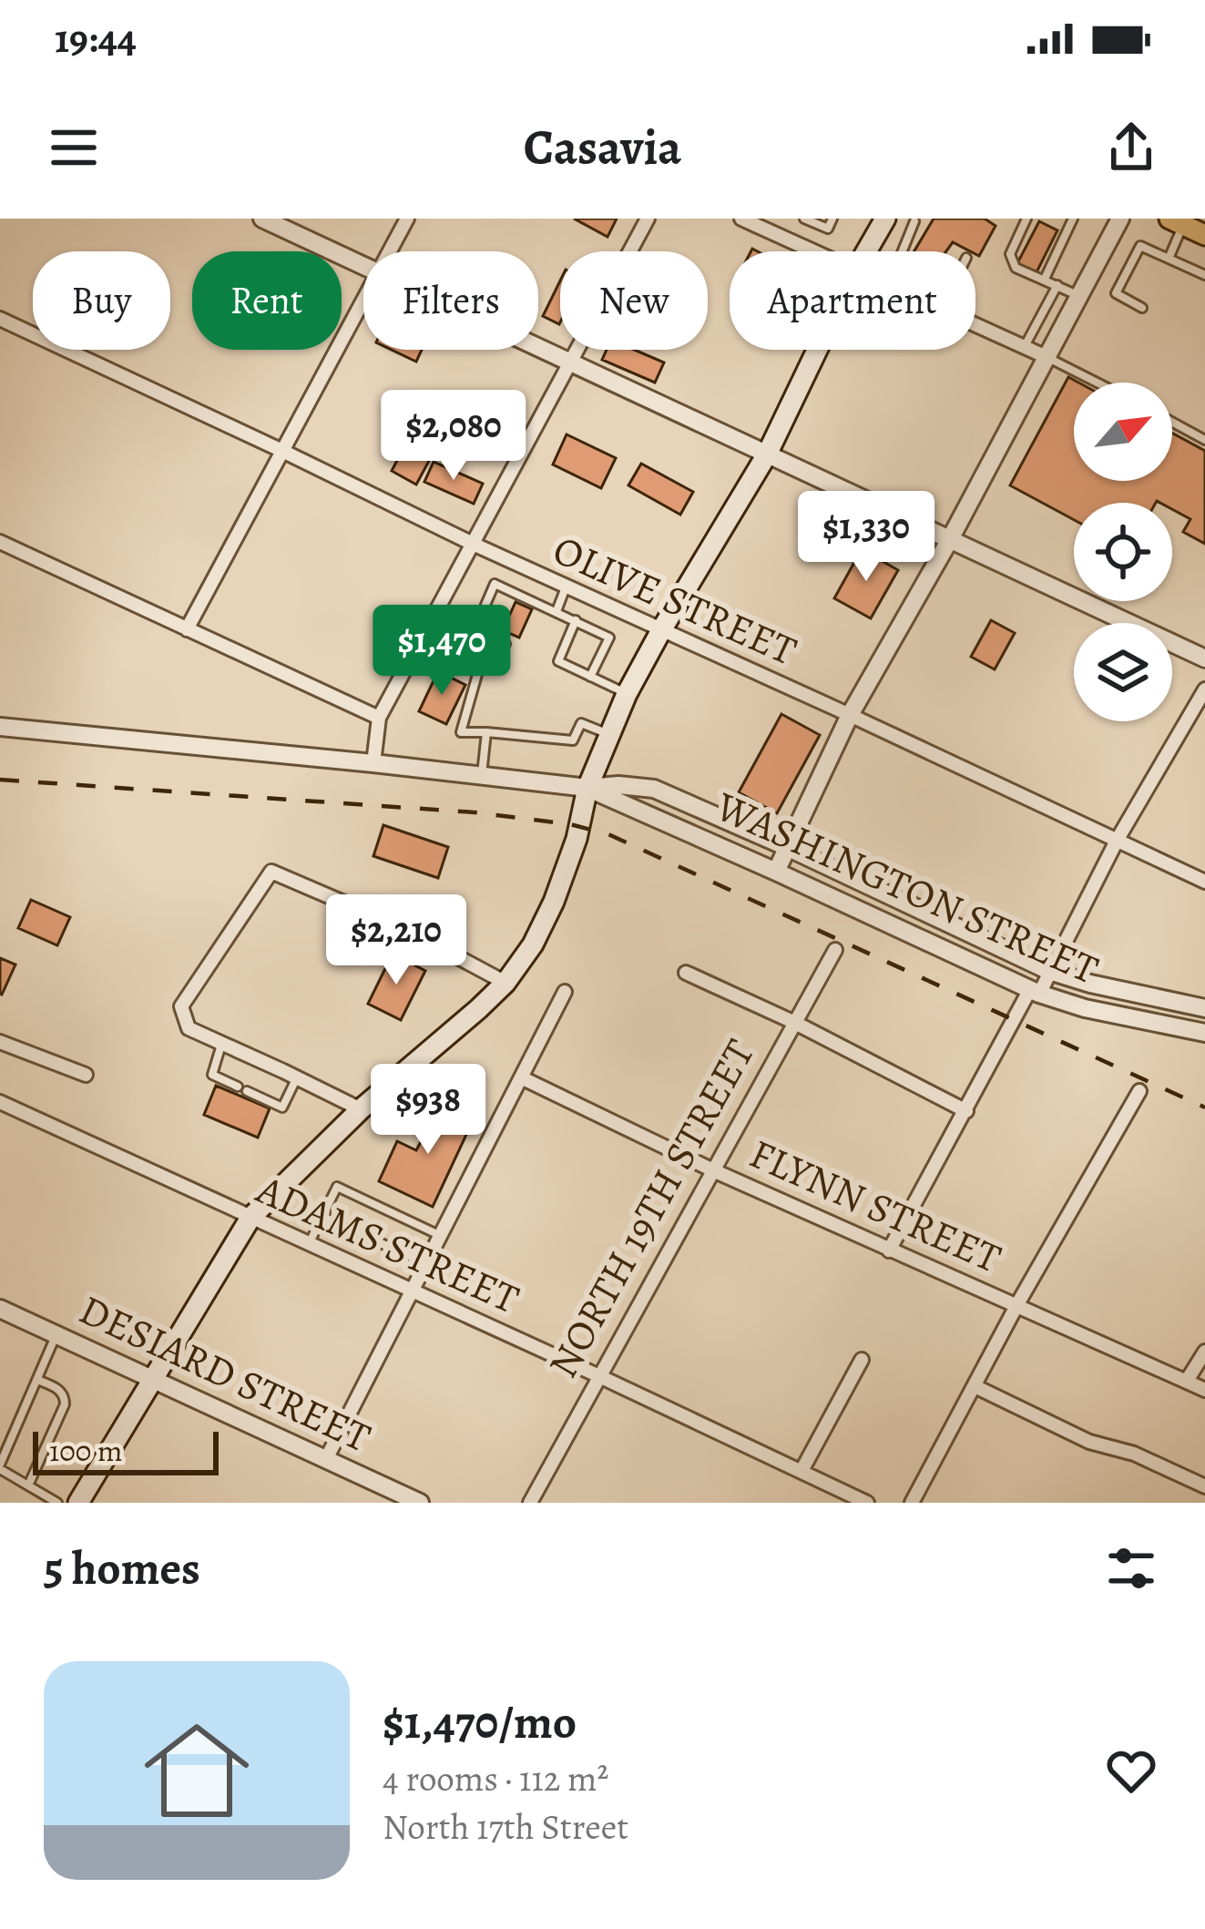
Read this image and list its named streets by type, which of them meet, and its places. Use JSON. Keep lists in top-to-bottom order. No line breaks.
{"streets":{"street":["OLIVE STREET","WASHINGTON STREET","FLYNN STREET","NORTH 19TH STREET","ADAMS STREET","DESIARD STREET"]},"crossings":[["FLYNN STREET","NORTH 19TH STREET"],["NORTH 19TH STREET","ADAMS STREET"]],"scale_bar":"100 m","north":"top right","page":{"status":"19:44","header":"Casavia","chip":["Buy","Rent","Filters","New","Apartment"],"price":["$2,080","$1,330","$1,470","$2,210","$938"],"scale":"100 m","heading":"5 homes","list":[{"name":"$1,470/mo","note":"4 rooms · 112 m² · North 17th Street"}]}}
